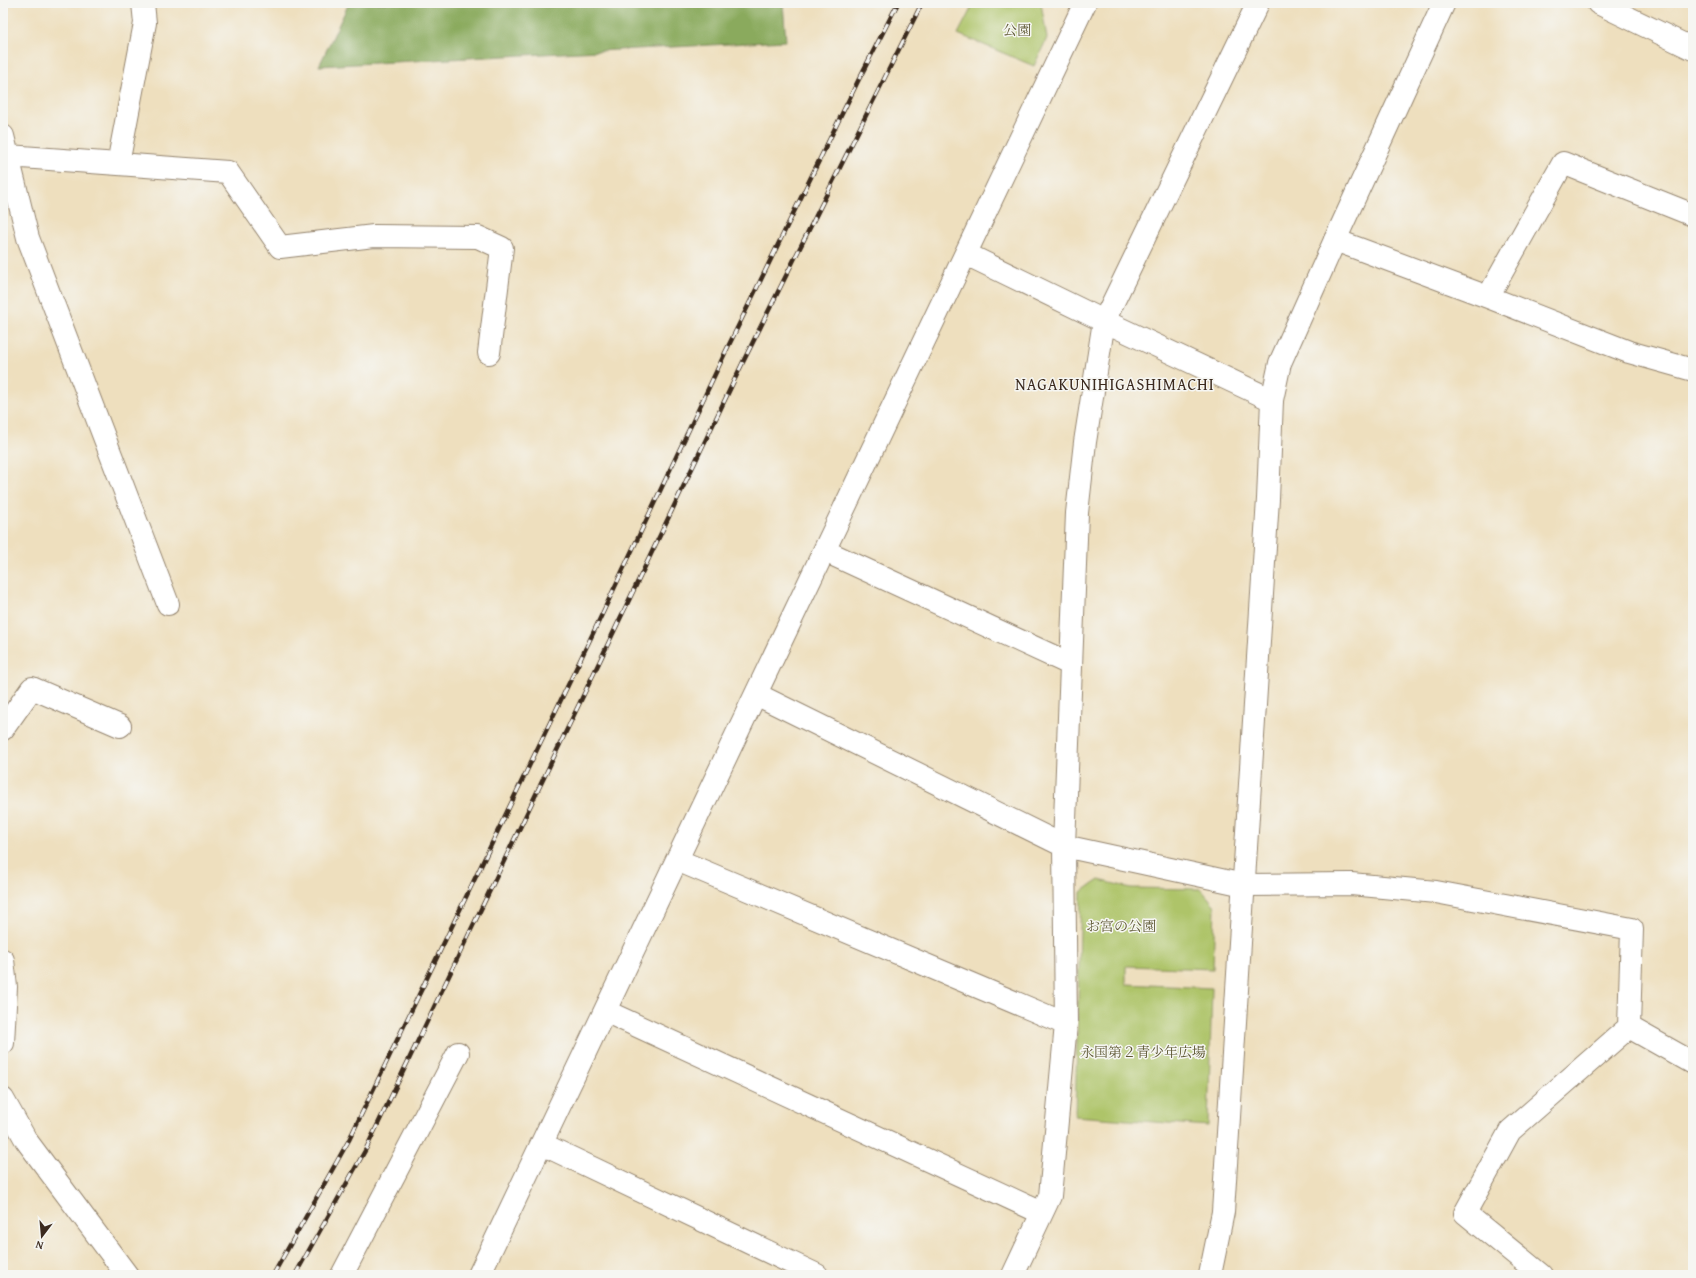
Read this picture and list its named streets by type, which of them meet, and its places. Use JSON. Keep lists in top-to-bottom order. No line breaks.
{"districts":["NAGAKUNIHIGASHIMACHI"],"parks":["公園","お宮の公園","永国第２青少年広場"],"north":"bottom"}
